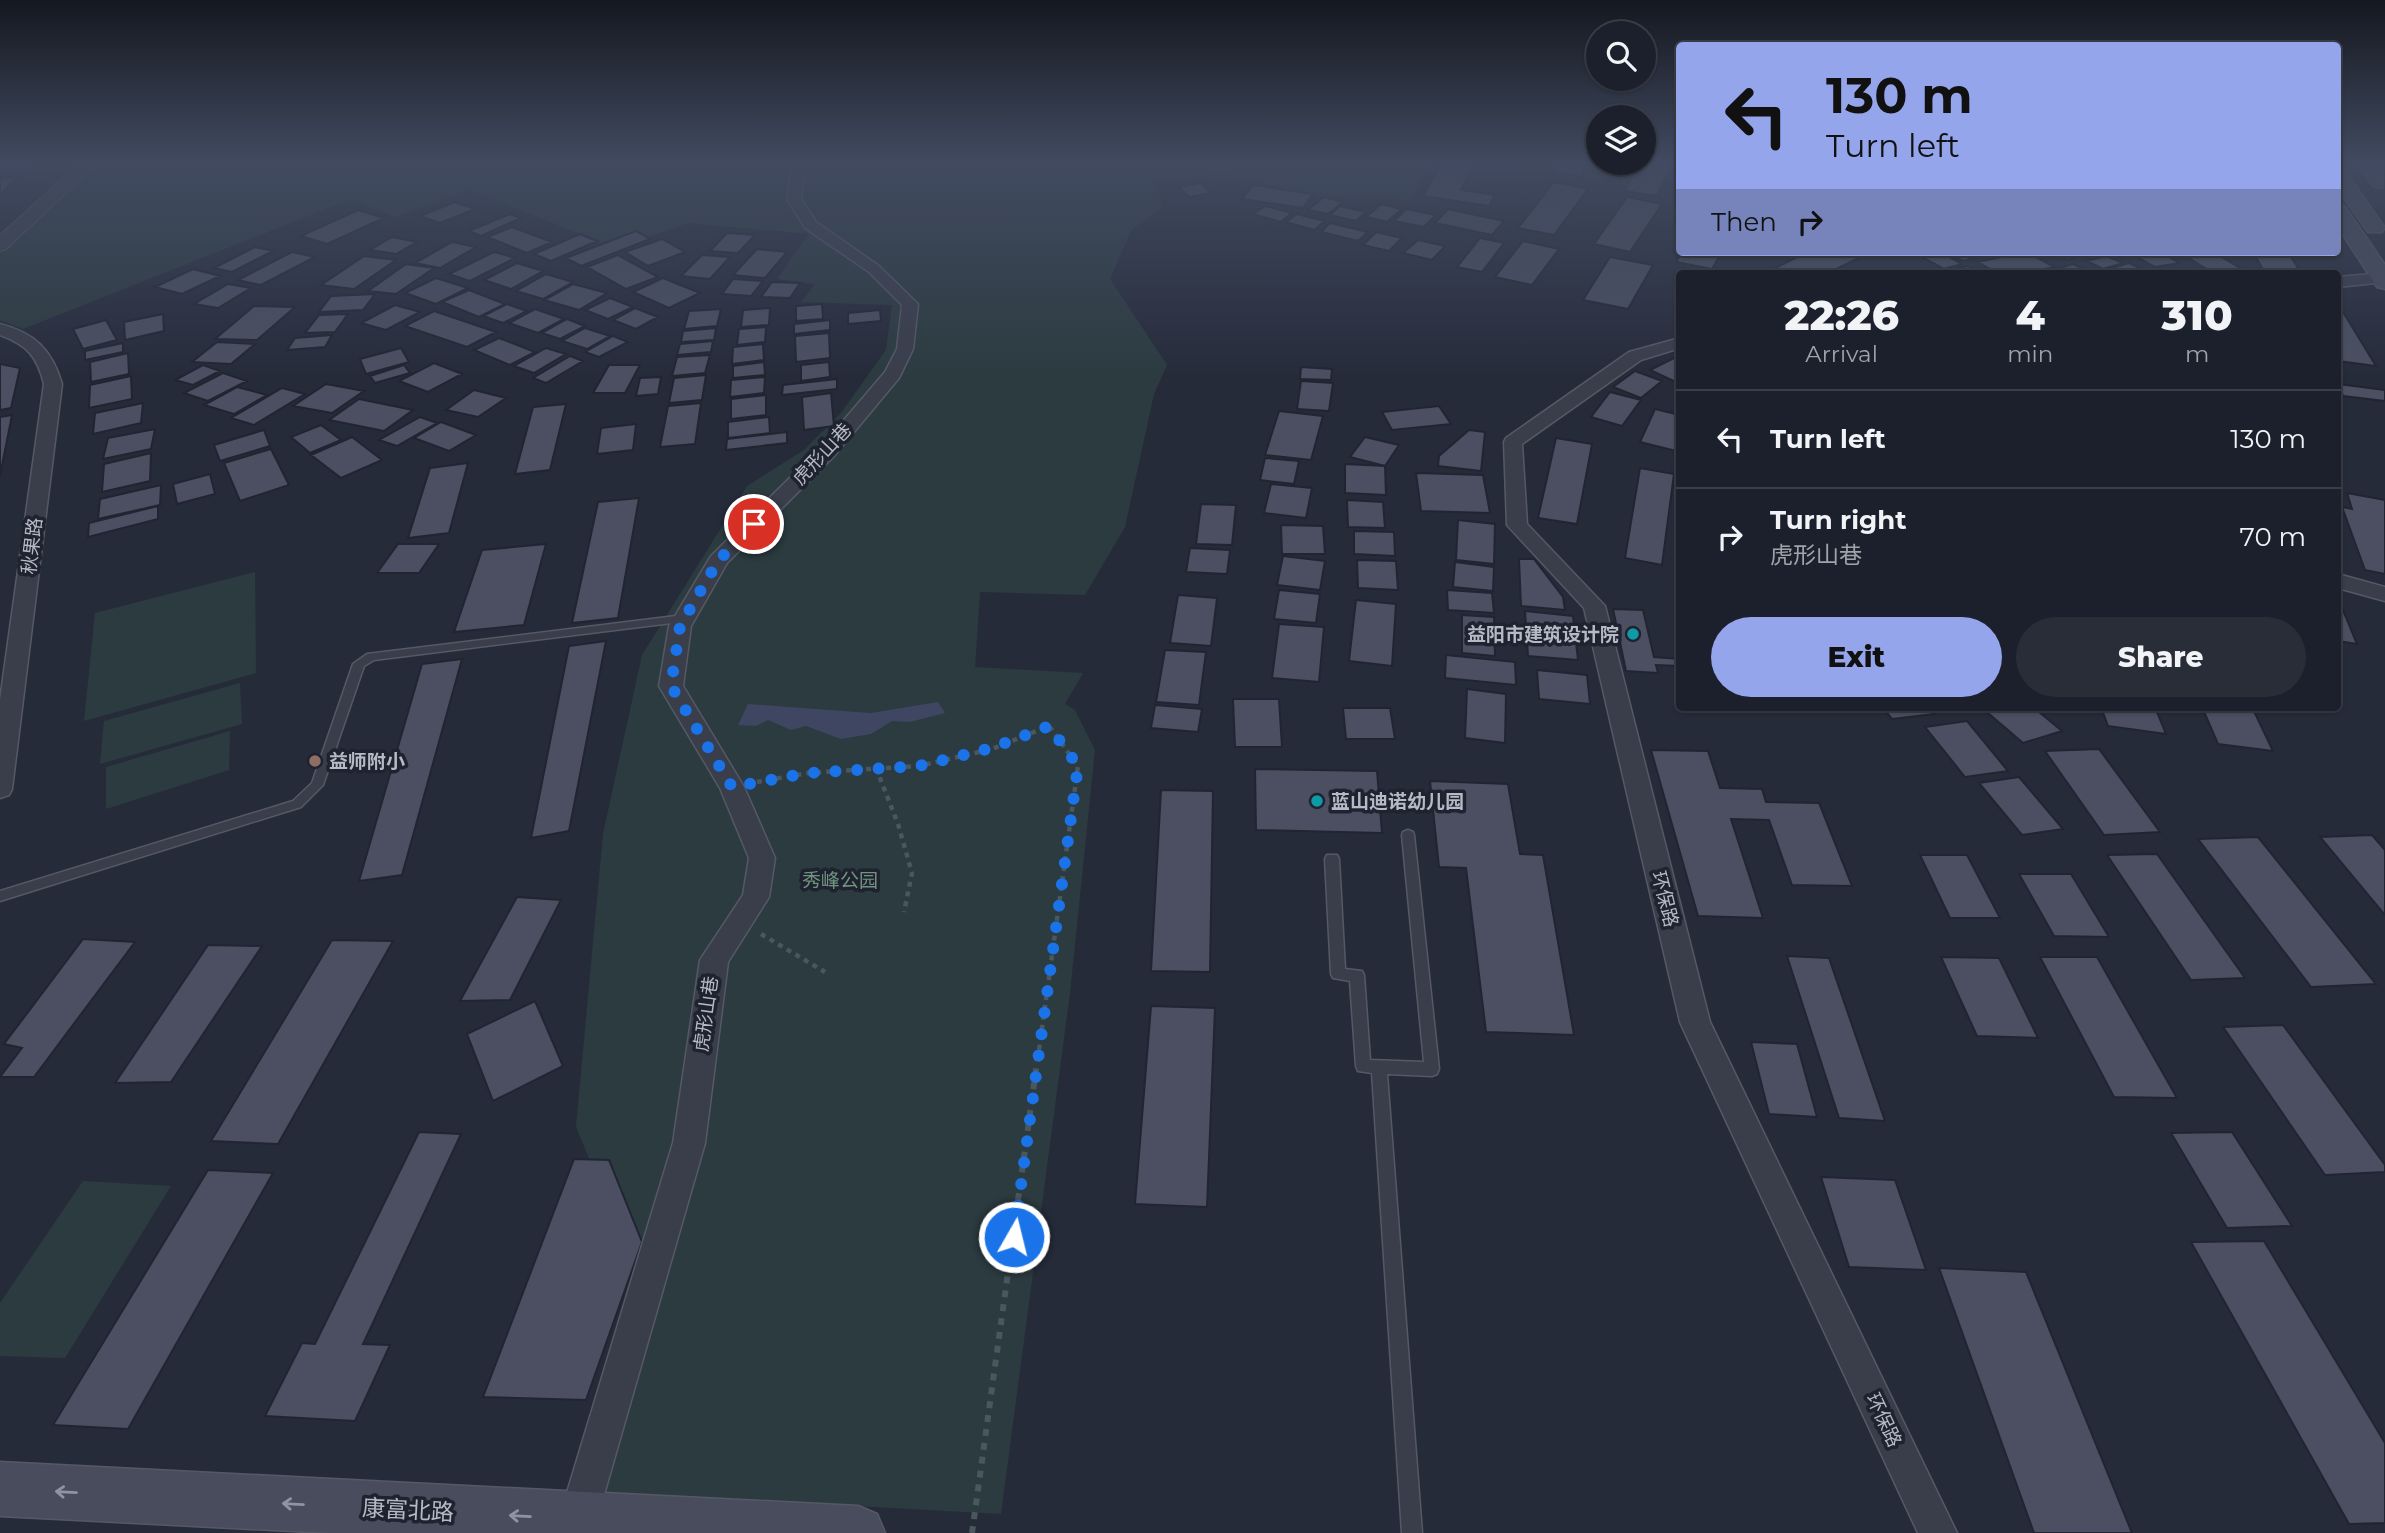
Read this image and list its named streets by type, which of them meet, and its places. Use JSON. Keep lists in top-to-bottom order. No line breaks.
{"streets":{"main road":["康富北路"],"street":["虎形山巷","秋果路","环保路"]},"crossings":[["虎形山巷","康富北路"]],"one_way":["康富北路"],"parks":["秀峰公园"],"places":["益阳市建筑设计院","益师附小","蓝山迪诺幼儿园"],"page":{"turn":["130 m","Turn left"],"then":"Then","eta":["22:26","Arrival","4","min","310","m"],"list":[{"name":"Turn left","value":"130 m"},{"name":"Turn right","note":"虎形山巷","value":"70 m"}],"buttons":["Exit","Share"]}}
